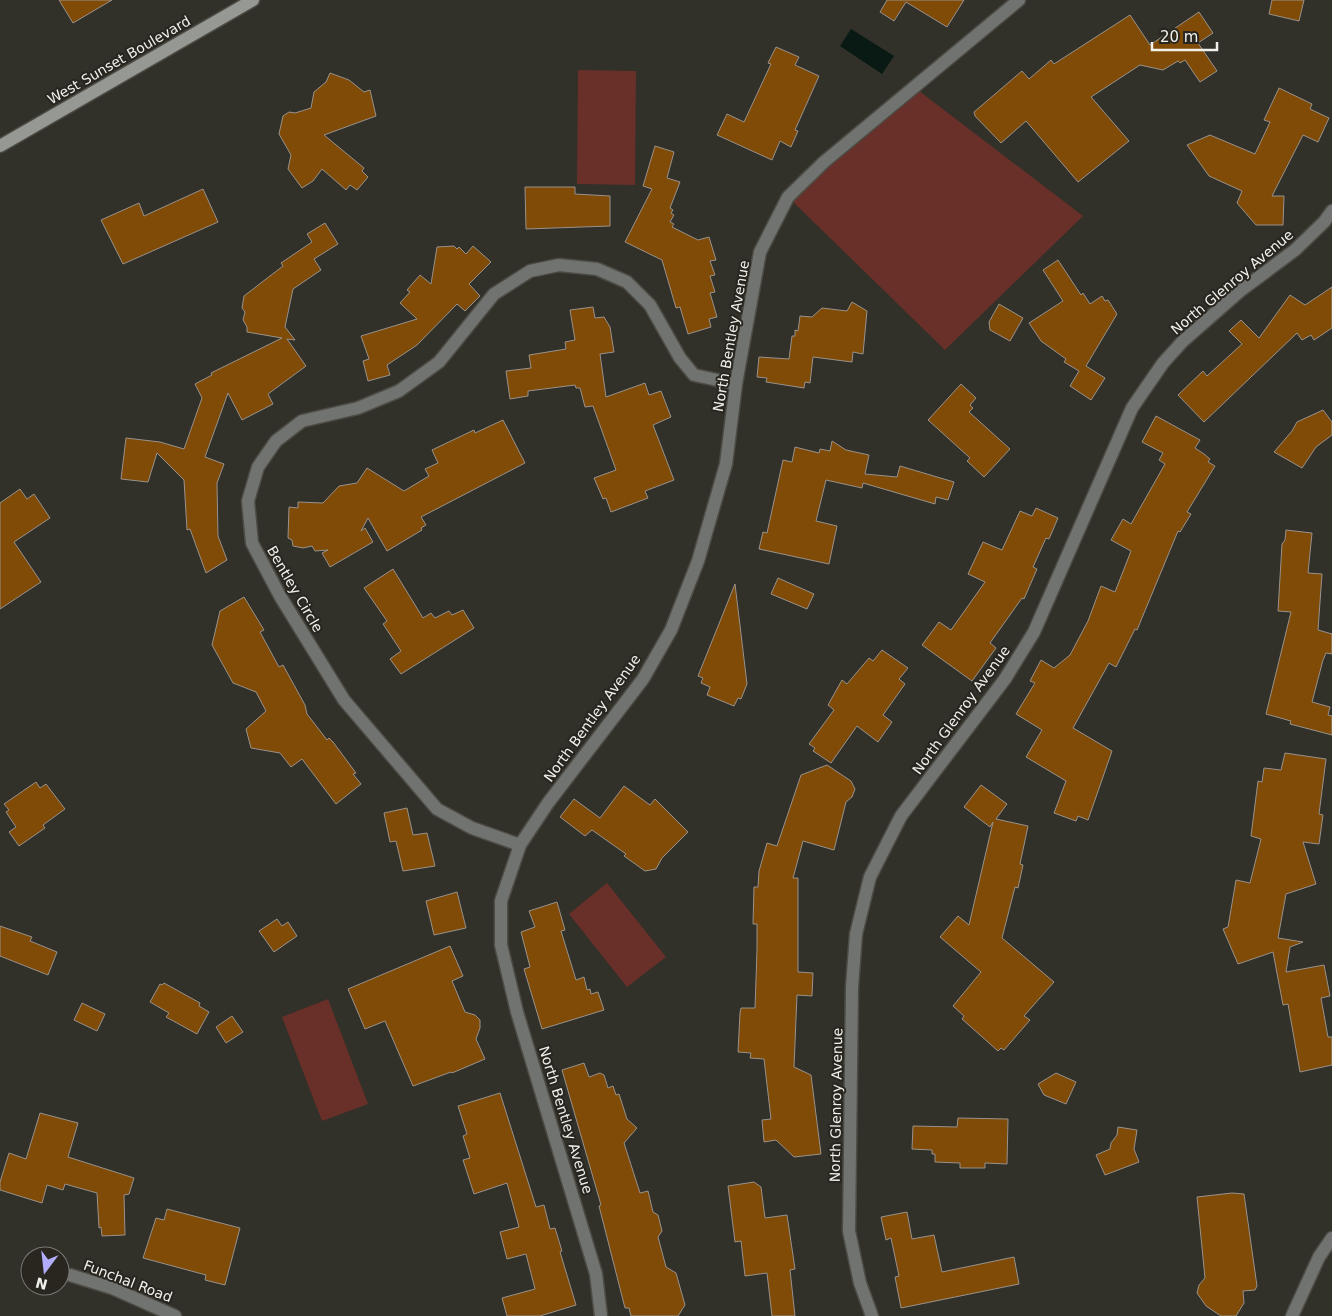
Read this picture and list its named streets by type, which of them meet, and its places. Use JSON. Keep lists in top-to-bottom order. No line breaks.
{"streets":{"main road":["West Sunset Boulevard"],"street":["North Glenroy Avenue","North Bentley Avenue","Bentley Circle","Funchal Road"]},"crossings":[["North Bentley Avenue","Bentley Circle"]],"scale_bar":"20 m","north":"bottom"}
